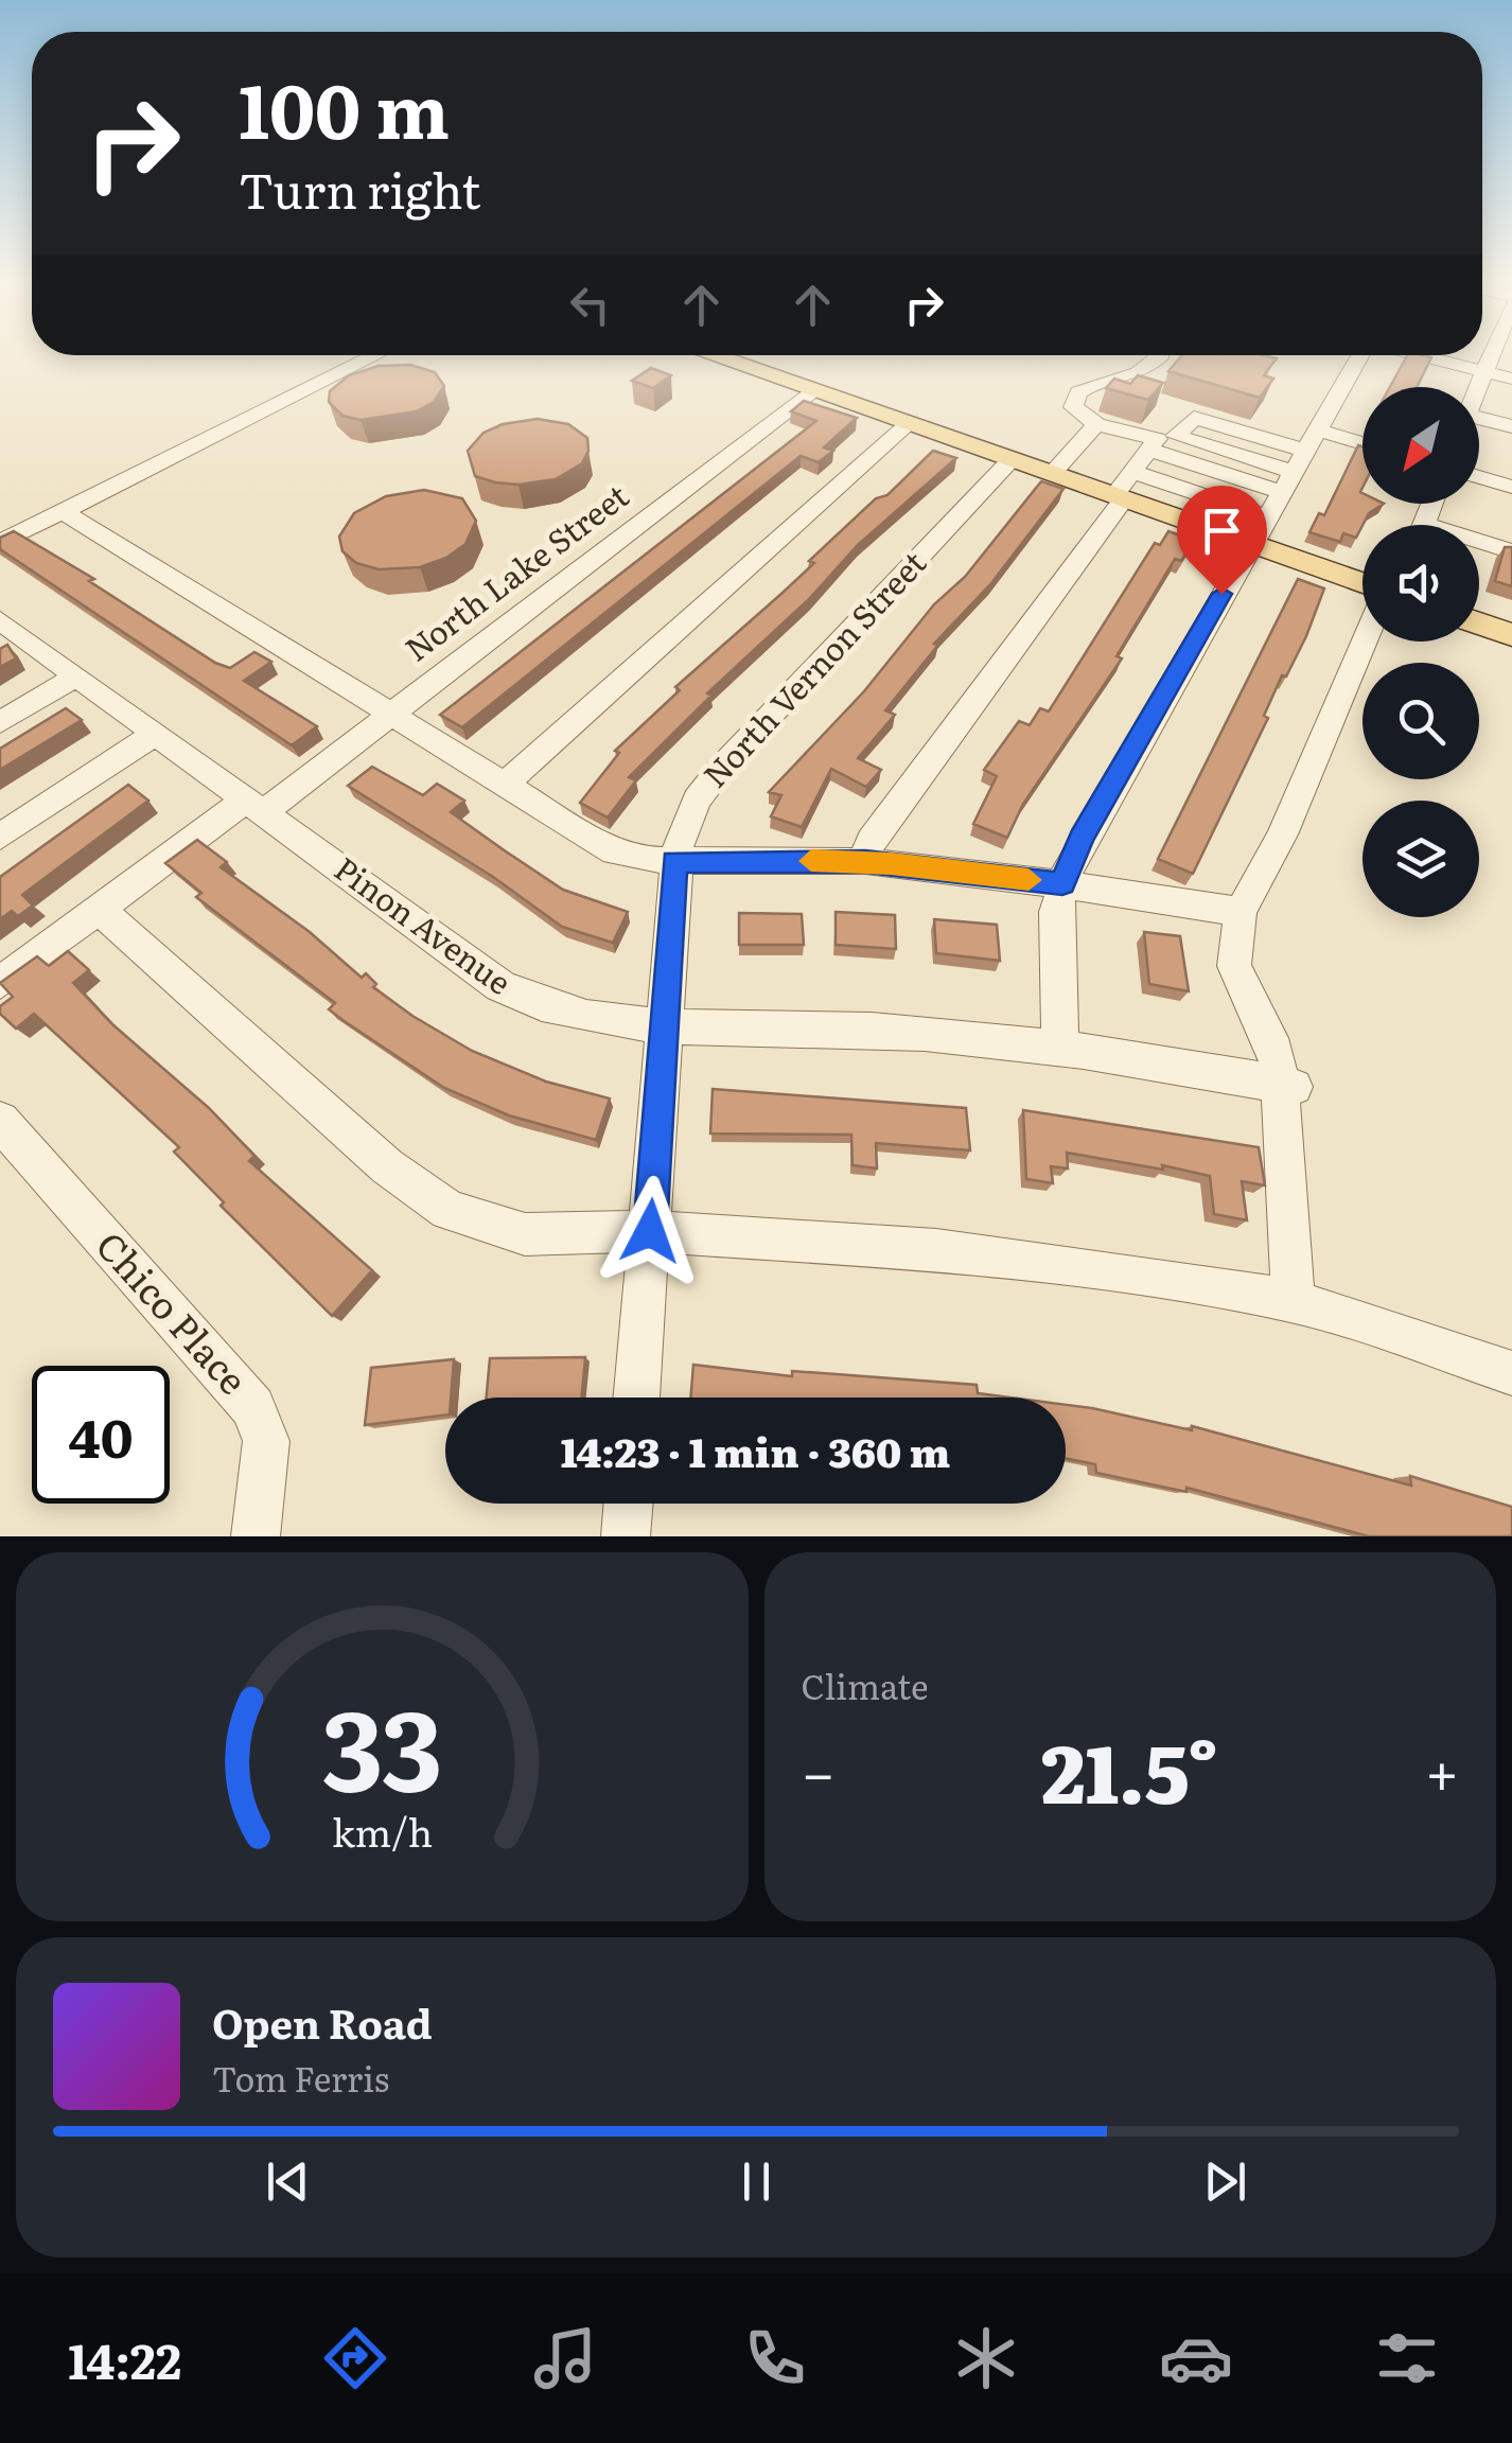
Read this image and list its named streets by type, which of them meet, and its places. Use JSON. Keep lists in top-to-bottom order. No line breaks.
{"streets":{"street":["North Lake Street","North Vernon Street","Pinon Avenue","Chico Place"]},"crossings":[["North Lake Street","Pinon Avenue"],["North Vernon Street","Pinon Avenue"]],"north":"bottom left","page":{"turn":["100 m","Turn right"],"limit":"40","trip":"14:23 · 1 min · 360 m","tile":"Climate","heat":["−","21.5°","+"],"song":["Open Road","Tom Ferris"],"tabs":"14:22","gauge":["33","km/h"]}}
